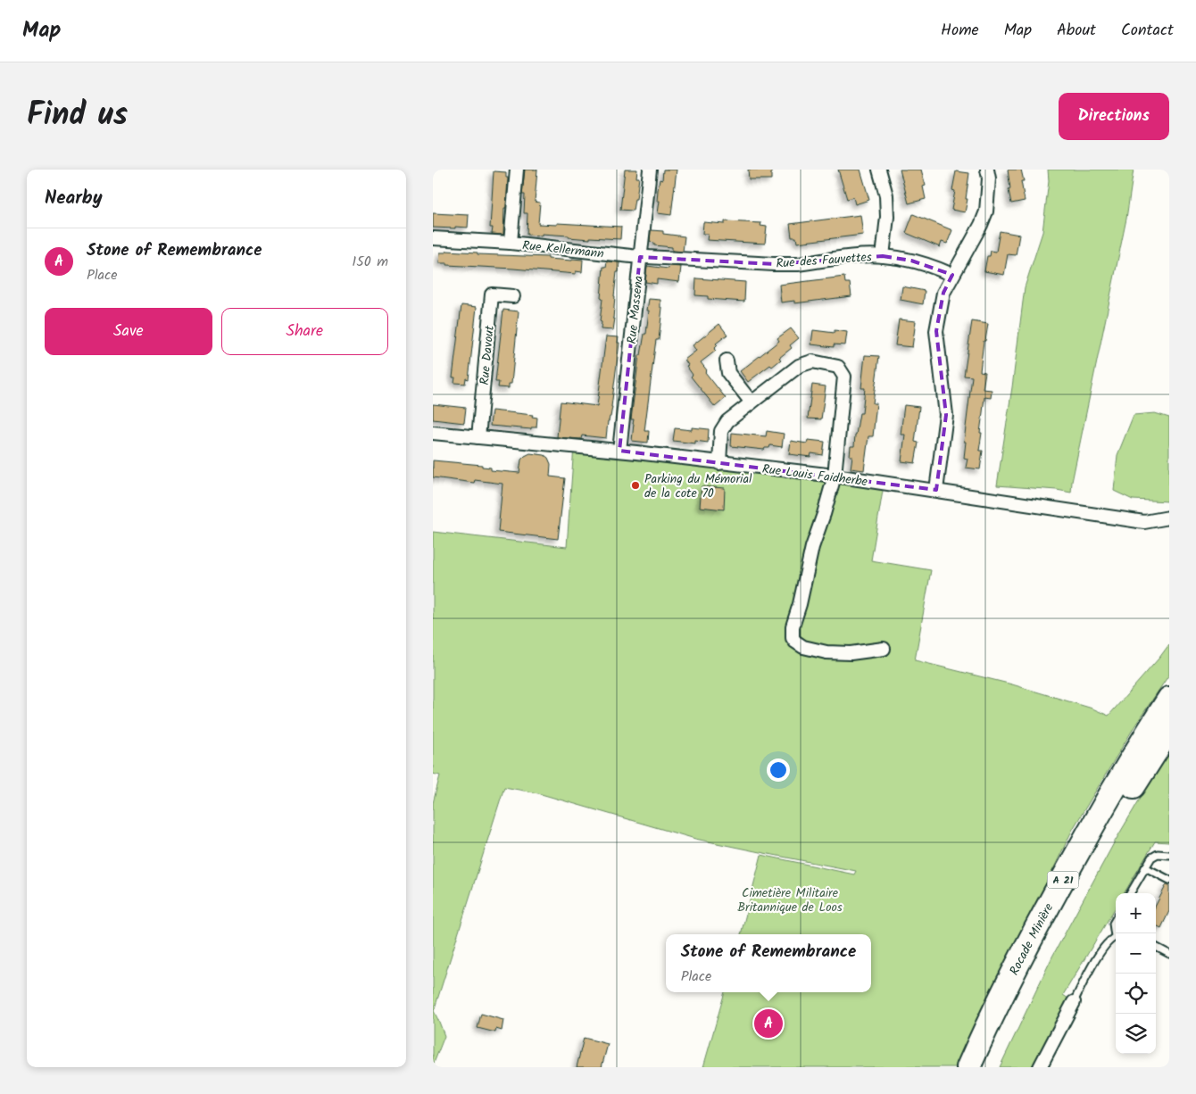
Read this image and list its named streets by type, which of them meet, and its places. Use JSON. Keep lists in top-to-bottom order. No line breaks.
{"streets":{"highway":["A 21","Rocade Minière"],"street":["Rue Kellermann","Rue des Fauvettes","Rue Massena","Rue Davout","Rue Louis Faidherbe"]},"crossings":[["Rue Kellermann","Rue des Fauvettes"],["Rue Kellermann","Rue Massena"],["Rue Massena","Rue Louis Faidherbe"],["Rue Davout","Rue Louis Faidherbe"]],"parks":["Cimetière Militaire Britannique de Loos"],"places":["Parking du Mémorial de la cote 70"],"page":{"header":"Map","nav":["Home","Map","About","Contact"],"title":"Find us","buttons":["Directions",["Save","Share"]],"heading":"Nearby","list":[{"mark":"A","name":"Stone of Remembrance","note":"Place","value":"150 m"}],"map_buttons":["+","−"],"popup":["Stone of Remembrance","Place"],"pins":"A"}}
